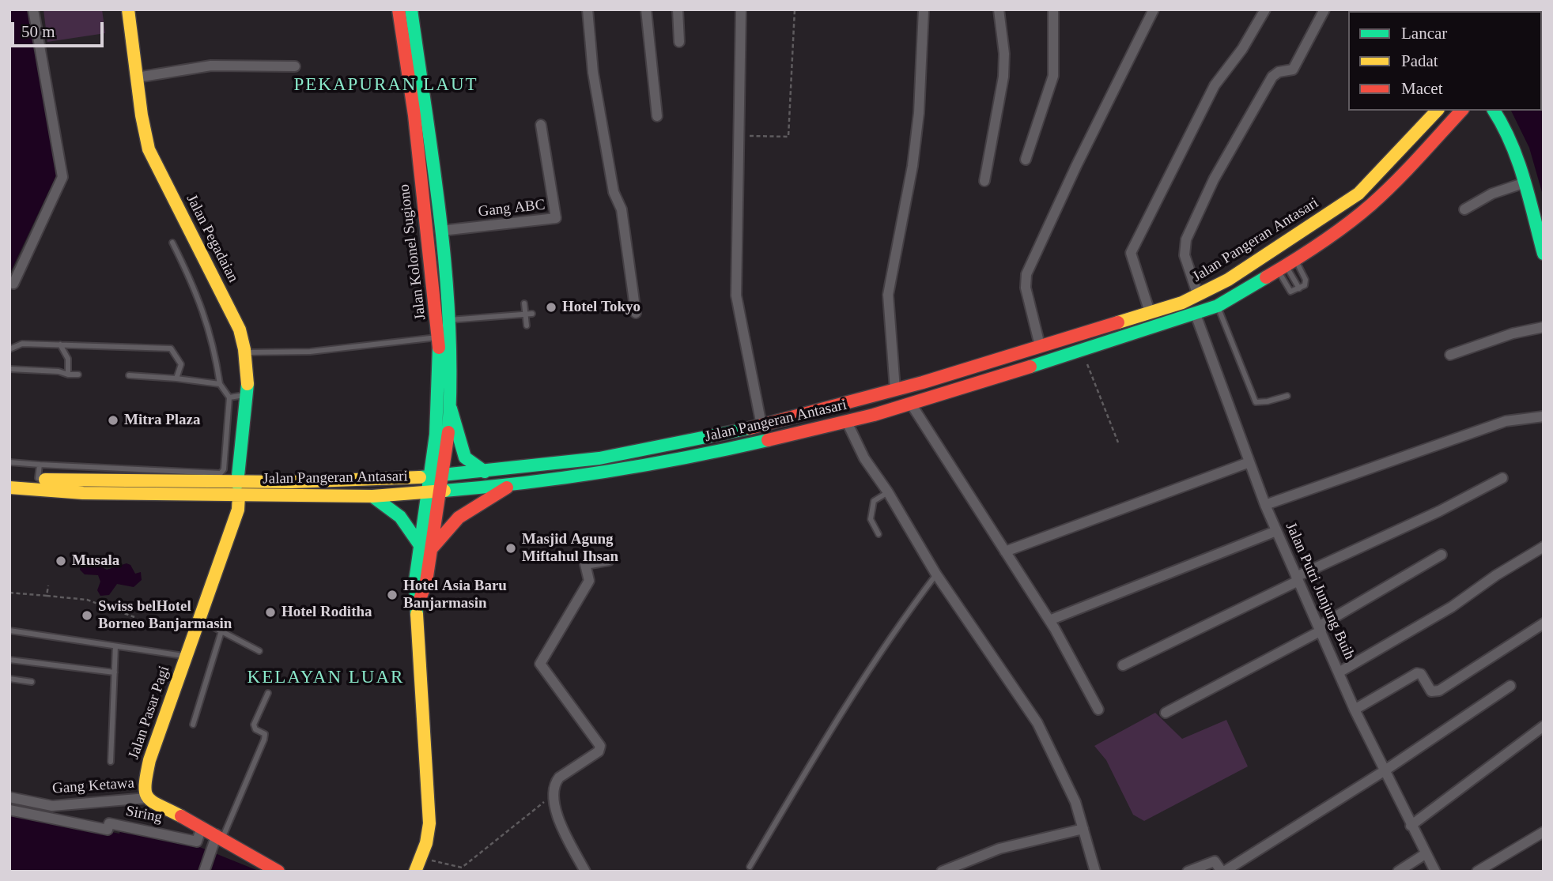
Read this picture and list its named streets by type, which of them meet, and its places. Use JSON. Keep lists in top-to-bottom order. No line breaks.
{"streets":{"main road":["Jalan Pegadaian","Jalan Pangeran Antasari","Jalan Kolonel Sugiono","Jalan Pasar Pagi"],"street":["Gang ABC","Jalan Putri Junjung Buih","Gang Ketawa","Siring"]},"crossings":[["Gang ABC","Jalan Kolonel Sugiono"],["Jalan Pegadaian","Jalan Pangeran Antasari"],["Jalan Pegadaian","Jalan Pasar Pagi"],["Jalan Pangeran Antasari","Jalan Kolonel Sugiono"],["Jalan Pangeran Antasari","Jalan Putri Junjung Buih"],["Jalan Pangeran Antasari","Jalan Pasar Pagi"],["Jalan Pasar Pagi","Gang Ketawa"]],"districts":["PEKAPURAN LAUT","KELAYAN LUAR"],"places":["Hotel Tokyo","Mitra Plaza","Masjid Agung Miftahul Ihsan","Musala","Hotel Asia Baru Banjarmasin","Hotel Roditha","Swiss belHotel Borneo Banjarmasin"],"legend":["Lancar","Padat","Macet"],"scale_bar":"50 m"}
